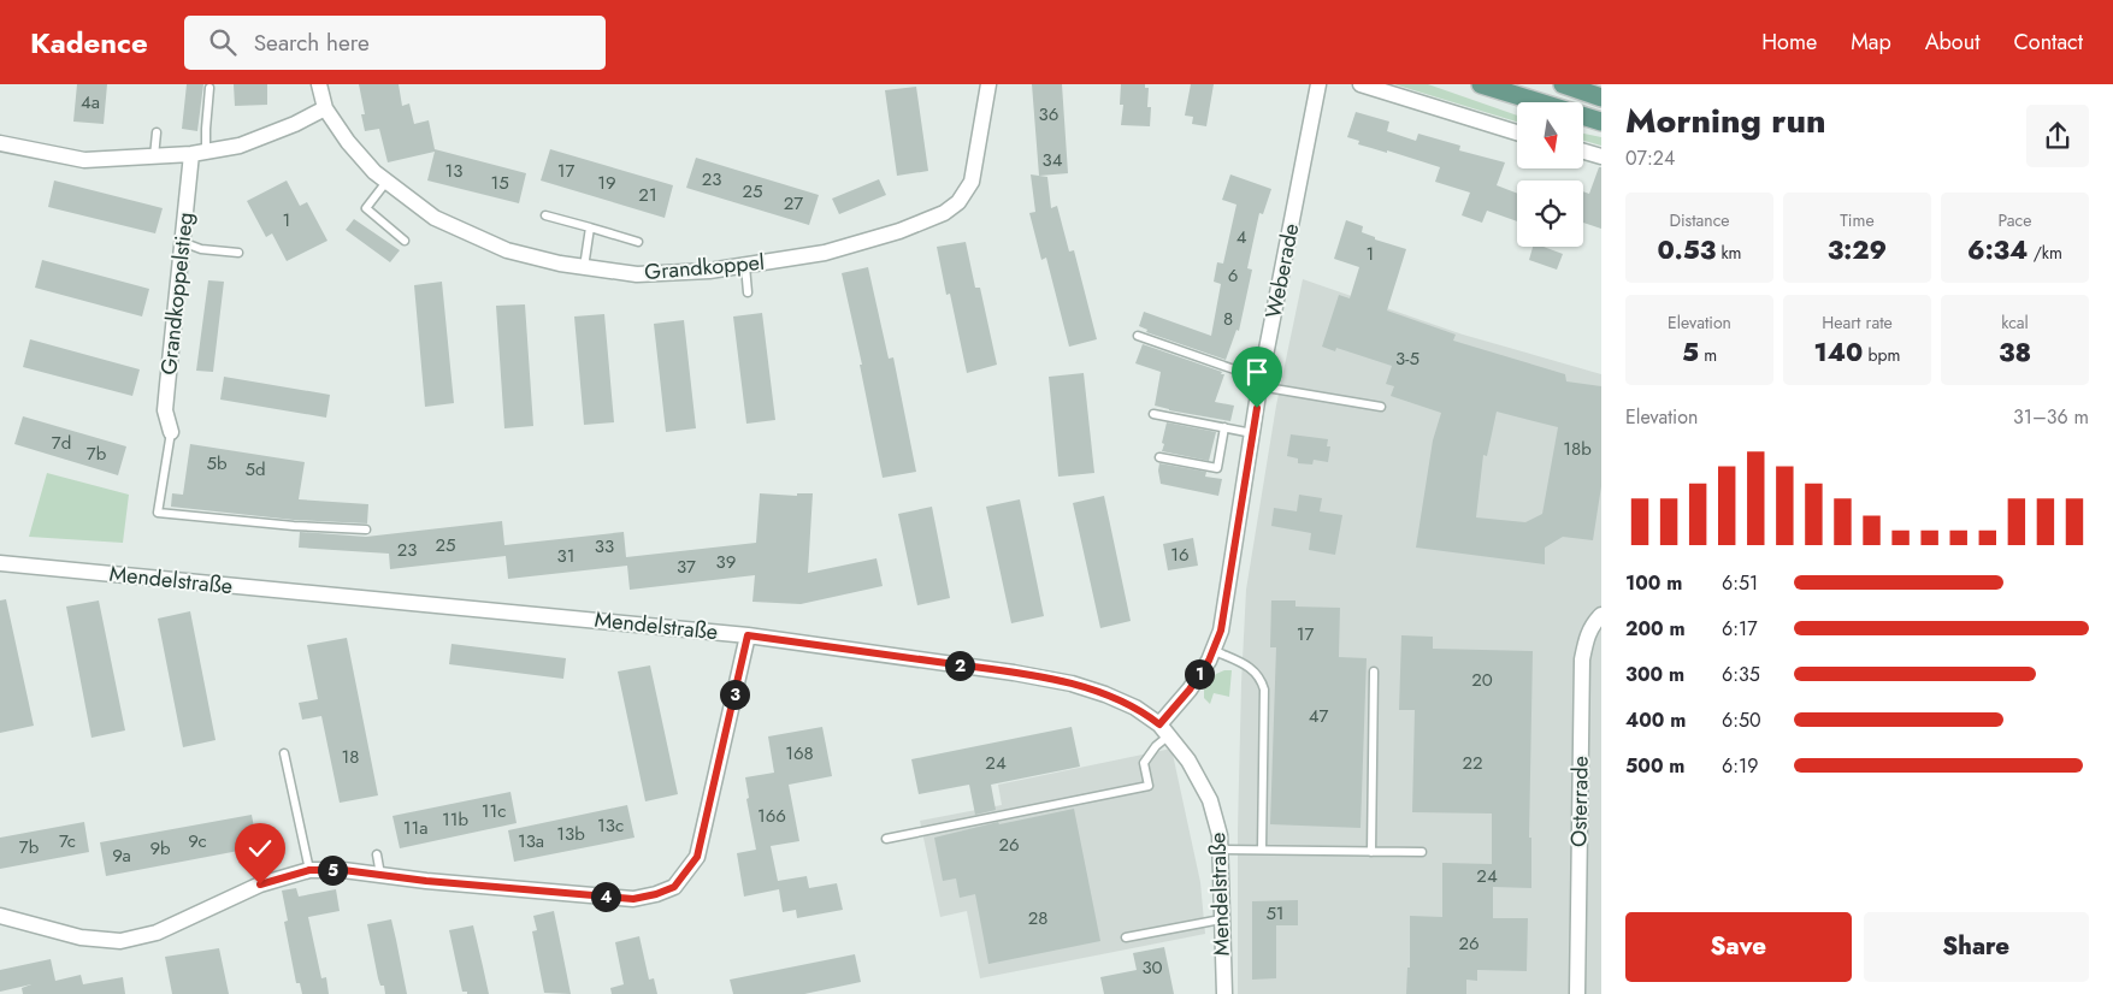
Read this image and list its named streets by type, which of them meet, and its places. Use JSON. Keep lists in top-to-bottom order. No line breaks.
{"streets":{"street":["Grandkoppel","Weberade","Grandkoppelstieg","Mendelstraße","Osterrade"]},"crossings":[["Weberade","Mendelstraße"]],"house_numbers":["4a","36","34","13","17","23","15","19","25","21","27","1","4","1","6","8","3-5","7d","18b","7b","5b","5d","25","33","23","16","31","39","37","17","20","47","168","18","24","22","11c","166","11b","13c","11a","13b","7c","9c","13a","26","7b","9b","9a","24","51","28","26","30"],"north":"bottom","page":{"header":"Kadence","search":"Search here","nav":["Home","Map","About","Contact"],"heading":["Morning run","07:24"],"stats":[["Distance","0.53 km"],["Time","3:29"],["Pace","6:34 /km"],["Elevation","5 m"],["Heart rate","140 bpm"],["kcal","38"]],"chart":["Elevation","31–36 m"],"list":[{"name":"100 m","note":"6:51"},{"name":"200 m","note":"6:17"},{"name":"300 m","note":"6:35"},{"name":"400 m","note":"6:50"},{"name":"500 m","note":"6:19"}],"pins":["2","1","3","5","4"],"buttons":["Save","Share"]}}
